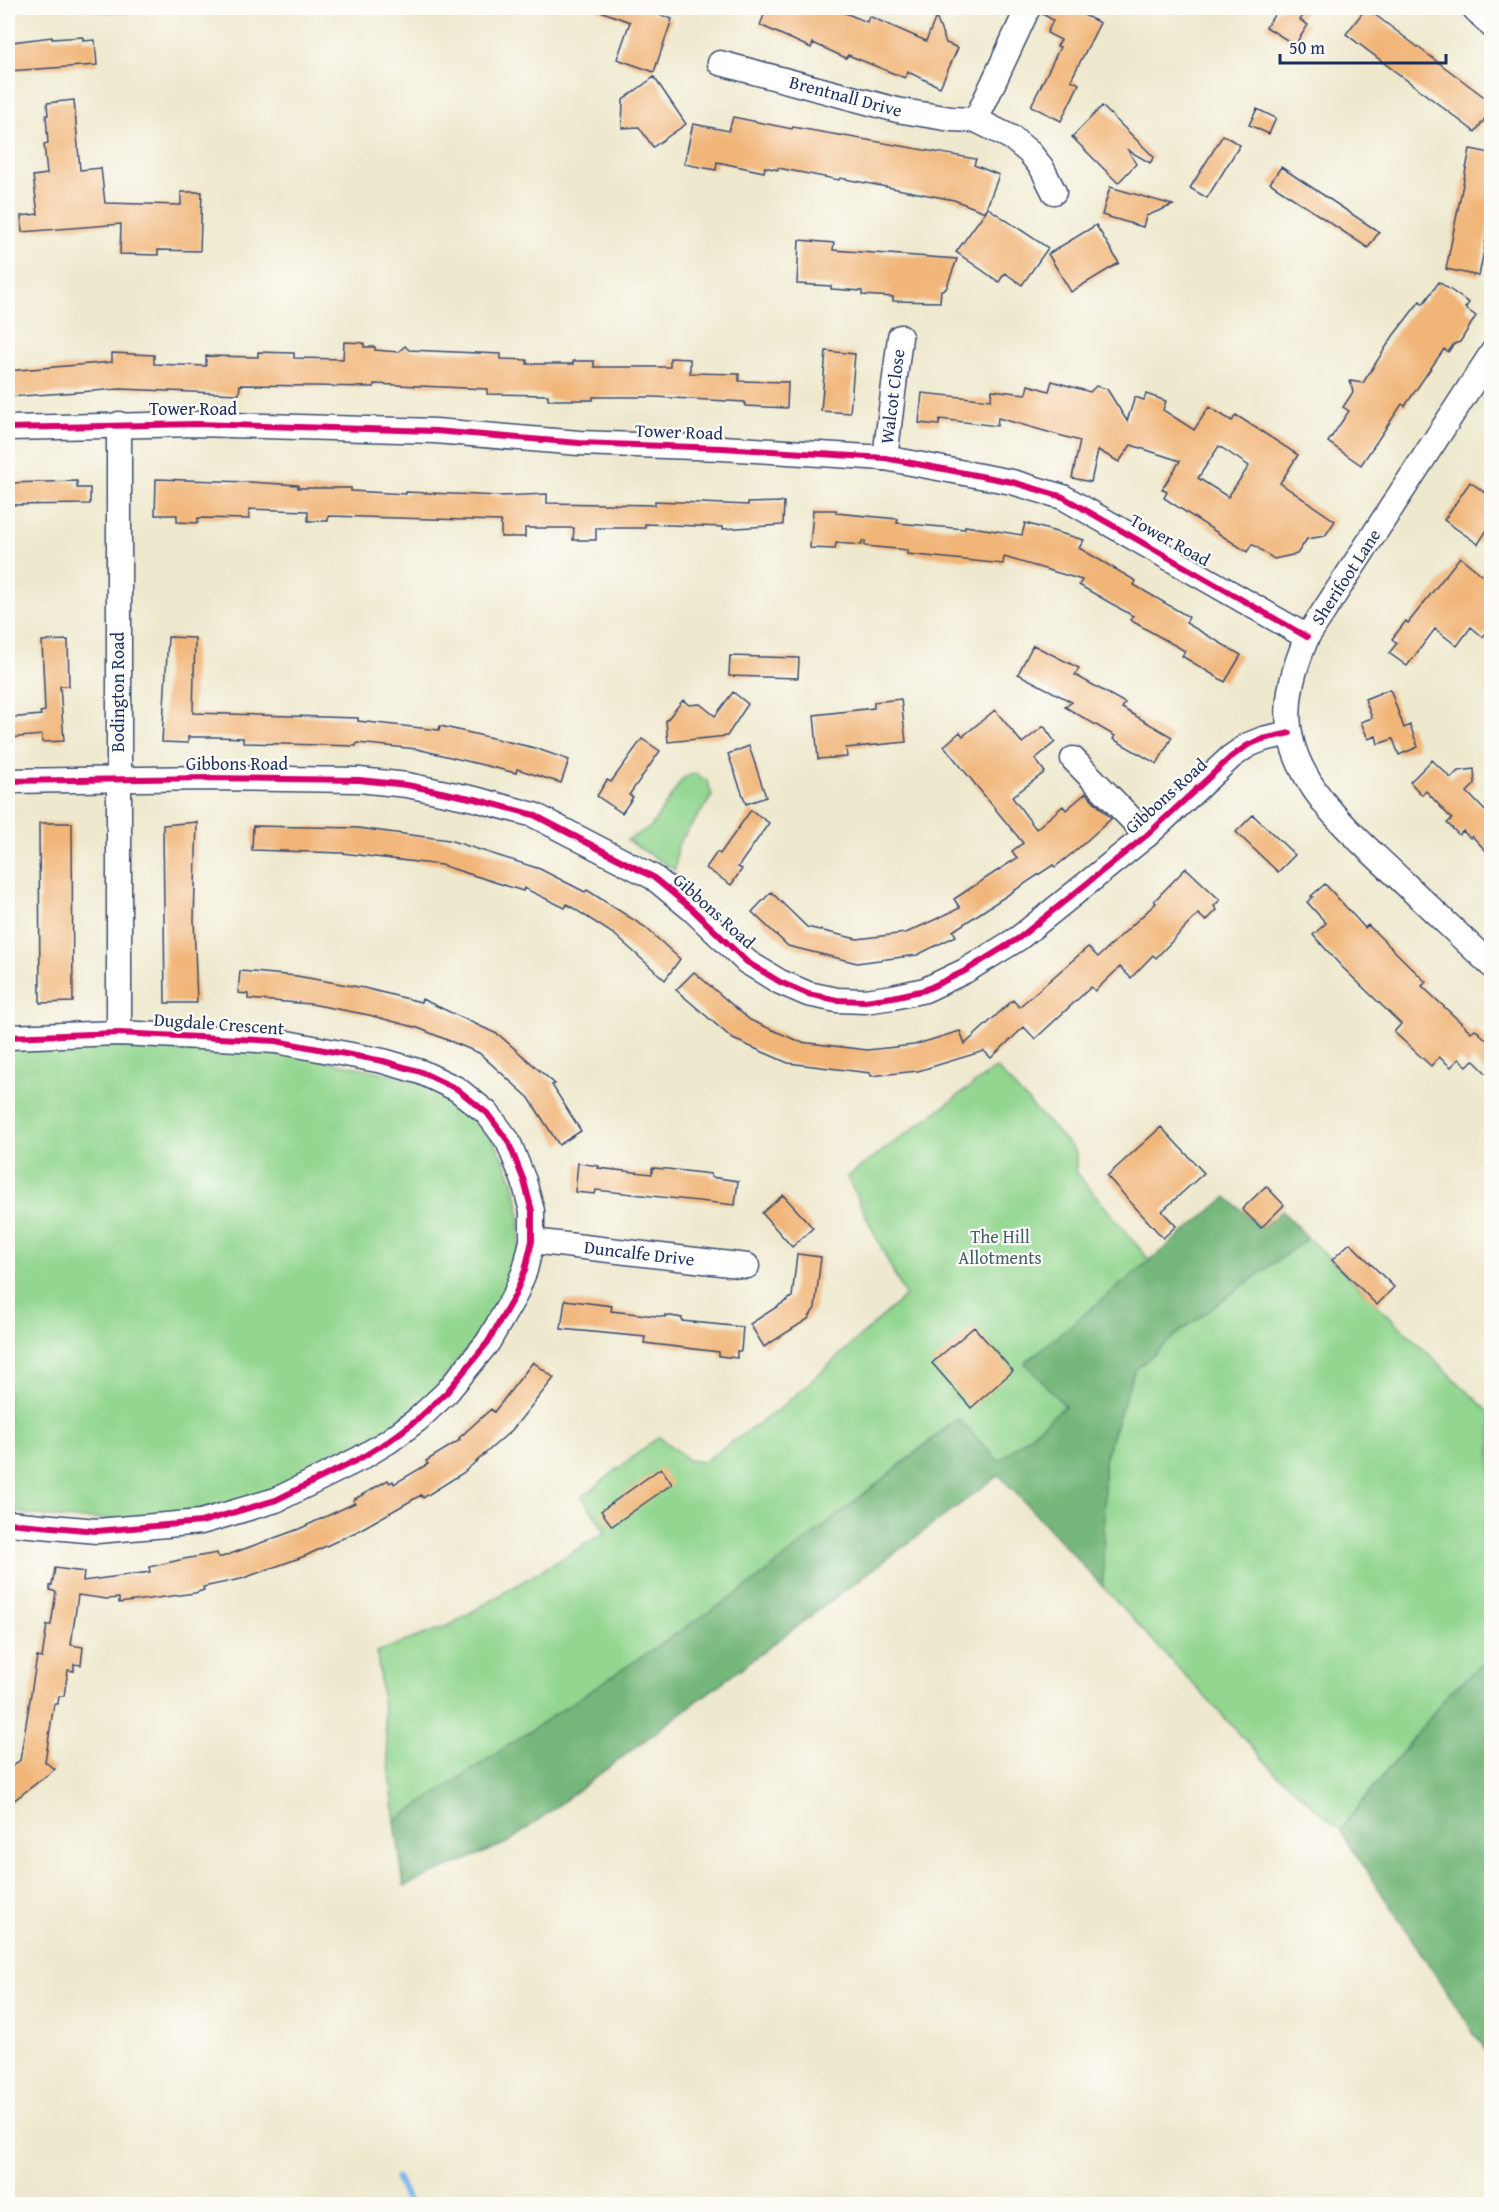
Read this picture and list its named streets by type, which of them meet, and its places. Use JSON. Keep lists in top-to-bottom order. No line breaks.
{"streets":{"street":["Brentnall Drive","Walcot Close","Tower Road","Sherifoot Lane","Bodington Road","Gibbons Road","Dugdale Crescent","Duncalfe Drive"]},"crossings":[["Walcot Close","Tower Road"],["Tower Road","Sherifoot Lane"],["Tower Road","Bodington Road"],["Sherifoot Lane","Gibbons Road"],["Bodington Road","Gibbons Road"],["Bodington Road","Dugdale Crescent"],["Dugdale Crescent","Duncalfe Drive"]],"parks":["The Hill Allotments"],"scale_bar":"50 m"}
